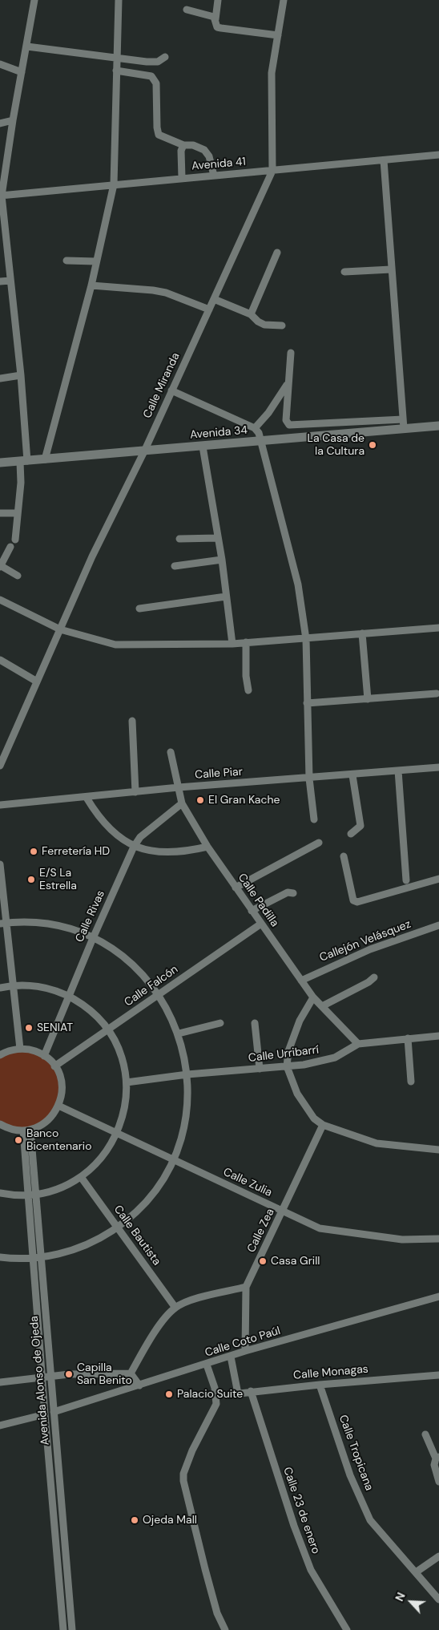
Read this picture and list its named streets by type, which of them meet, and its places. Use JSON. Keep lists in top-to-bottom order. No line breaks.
{"streets":{"street":["Avenida 41","Calle Miranda","Avenida 34","Calle Piar","Calle Padilla","Calle Rivas","Callejón Velásquez","Calle Falcón","Calle Urribarrí","Calle Zulia","Calle Zea","Calle Bautista","Calle Coto Paúl","Calle Monagas","Avenida Alonso de Ojeda","Calle Tropicana","Calle 23 de enero"]},"crossings":[["Avenida 41","Calle Miranda"],["Calle Miranda","Avenida 34"],["Calle Piar","Calle Padilla"],["Calle Padilla","Calle Rivas"],["Calle Padilla","Callejón Velásquez"],["Calle Padilla","Calle Falcón"],["Calle Padilla","Calle Urribarrí"],["Calle Zulia","Calle Zea"],["Calle Zea","Calle Coto Paúl"],["Calle Coto Paúl","Avenida Alonso de Ojeda"],["Calle Monagas","Calle Tropicana"],["Calle Monagas","Calle 23 de enero"]],"places":["La Casa de la Cultura","El Gran Kache","Ferretería HD","E/S La Estrella","SENIAT","Banco Bicentenario","Casa Grill","Capilla San Benito","Palacio Suite","Ojeda Mall"],"north":"top left"}
